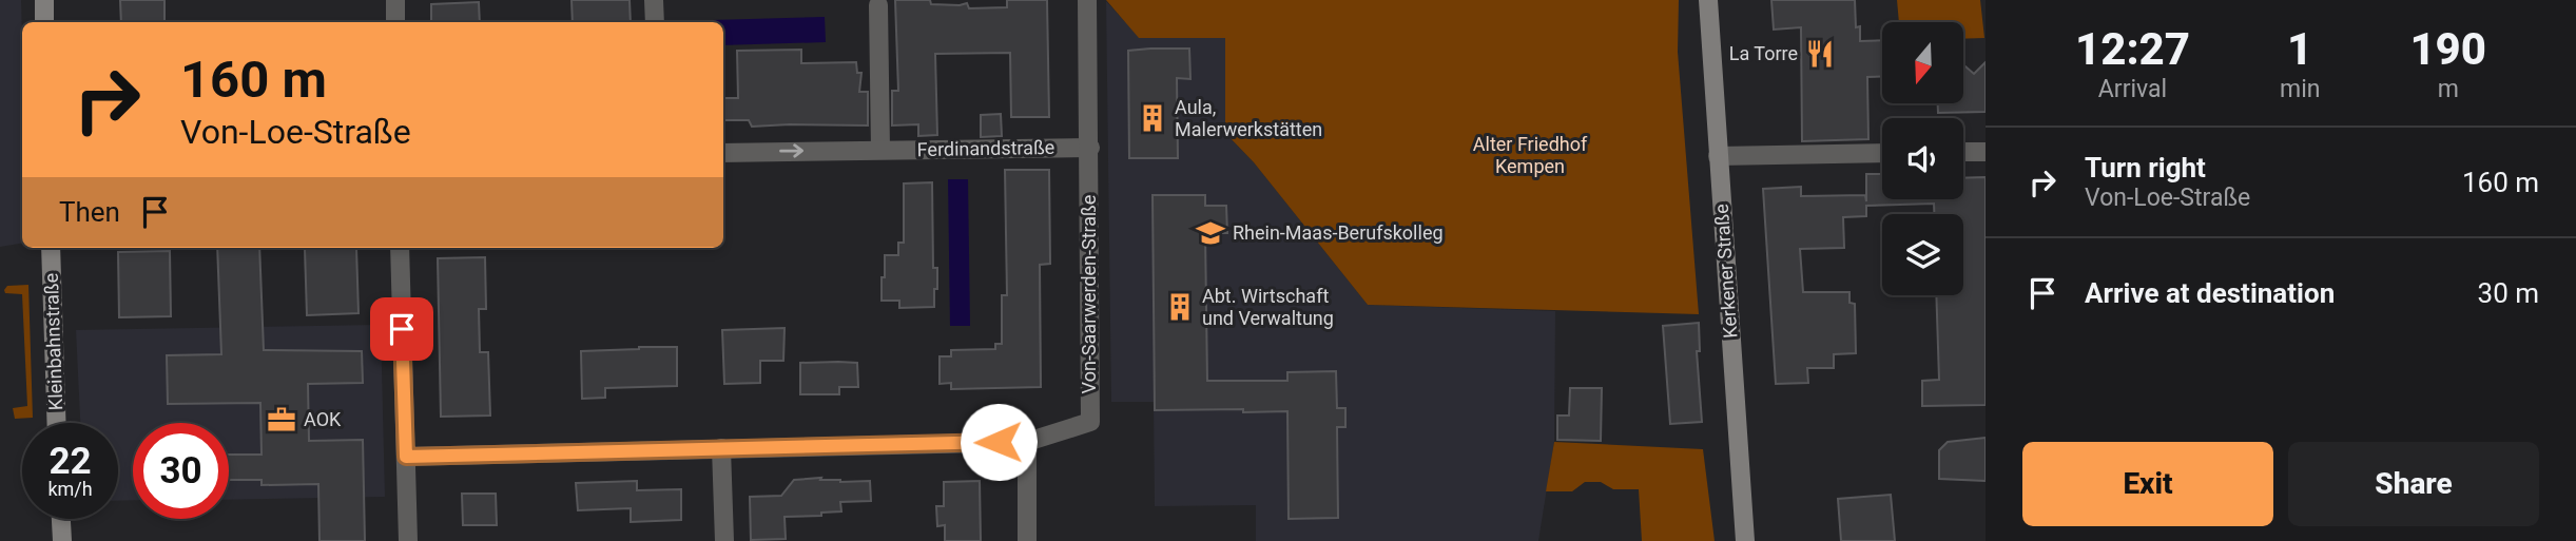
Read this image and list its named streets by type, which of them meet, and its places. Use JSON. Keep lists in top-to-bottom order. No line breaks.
{"streets":{"main road":["Kerkener Straße","Kleinbahnstraße"],"street":["Ferdinandstraße","Von-Saarwerden-Straße"]},"crossings":[["Ferdinandstraße","Von-Saarwerden-Straße"]],"one_way":["Ferdinandstraße"],"parks":["Alter Friedhof Kempen"],"places":{"restaurant":["La Torre"],"building":["Aula, Malerwerkstätten","Abt. Wirtschaft und Verwaltung"],"school or university":["Rhein-Maas-Berufskolleg"],"office":["AOK"]},"north":"bottom","page":{"eta":["12:27","Arrival","1","min","190","m"],"turn":["160 m","Von-Loe-Straße"],"list":[{"name":"Turn right","note":"Von-Loe-Straße","value":"160 m"},{"name":"Arrive at destination","value":"30 m"}],"then":"Then","speed":"22 km/h","limit":"30","buttons":["Exit","Share"]}}
